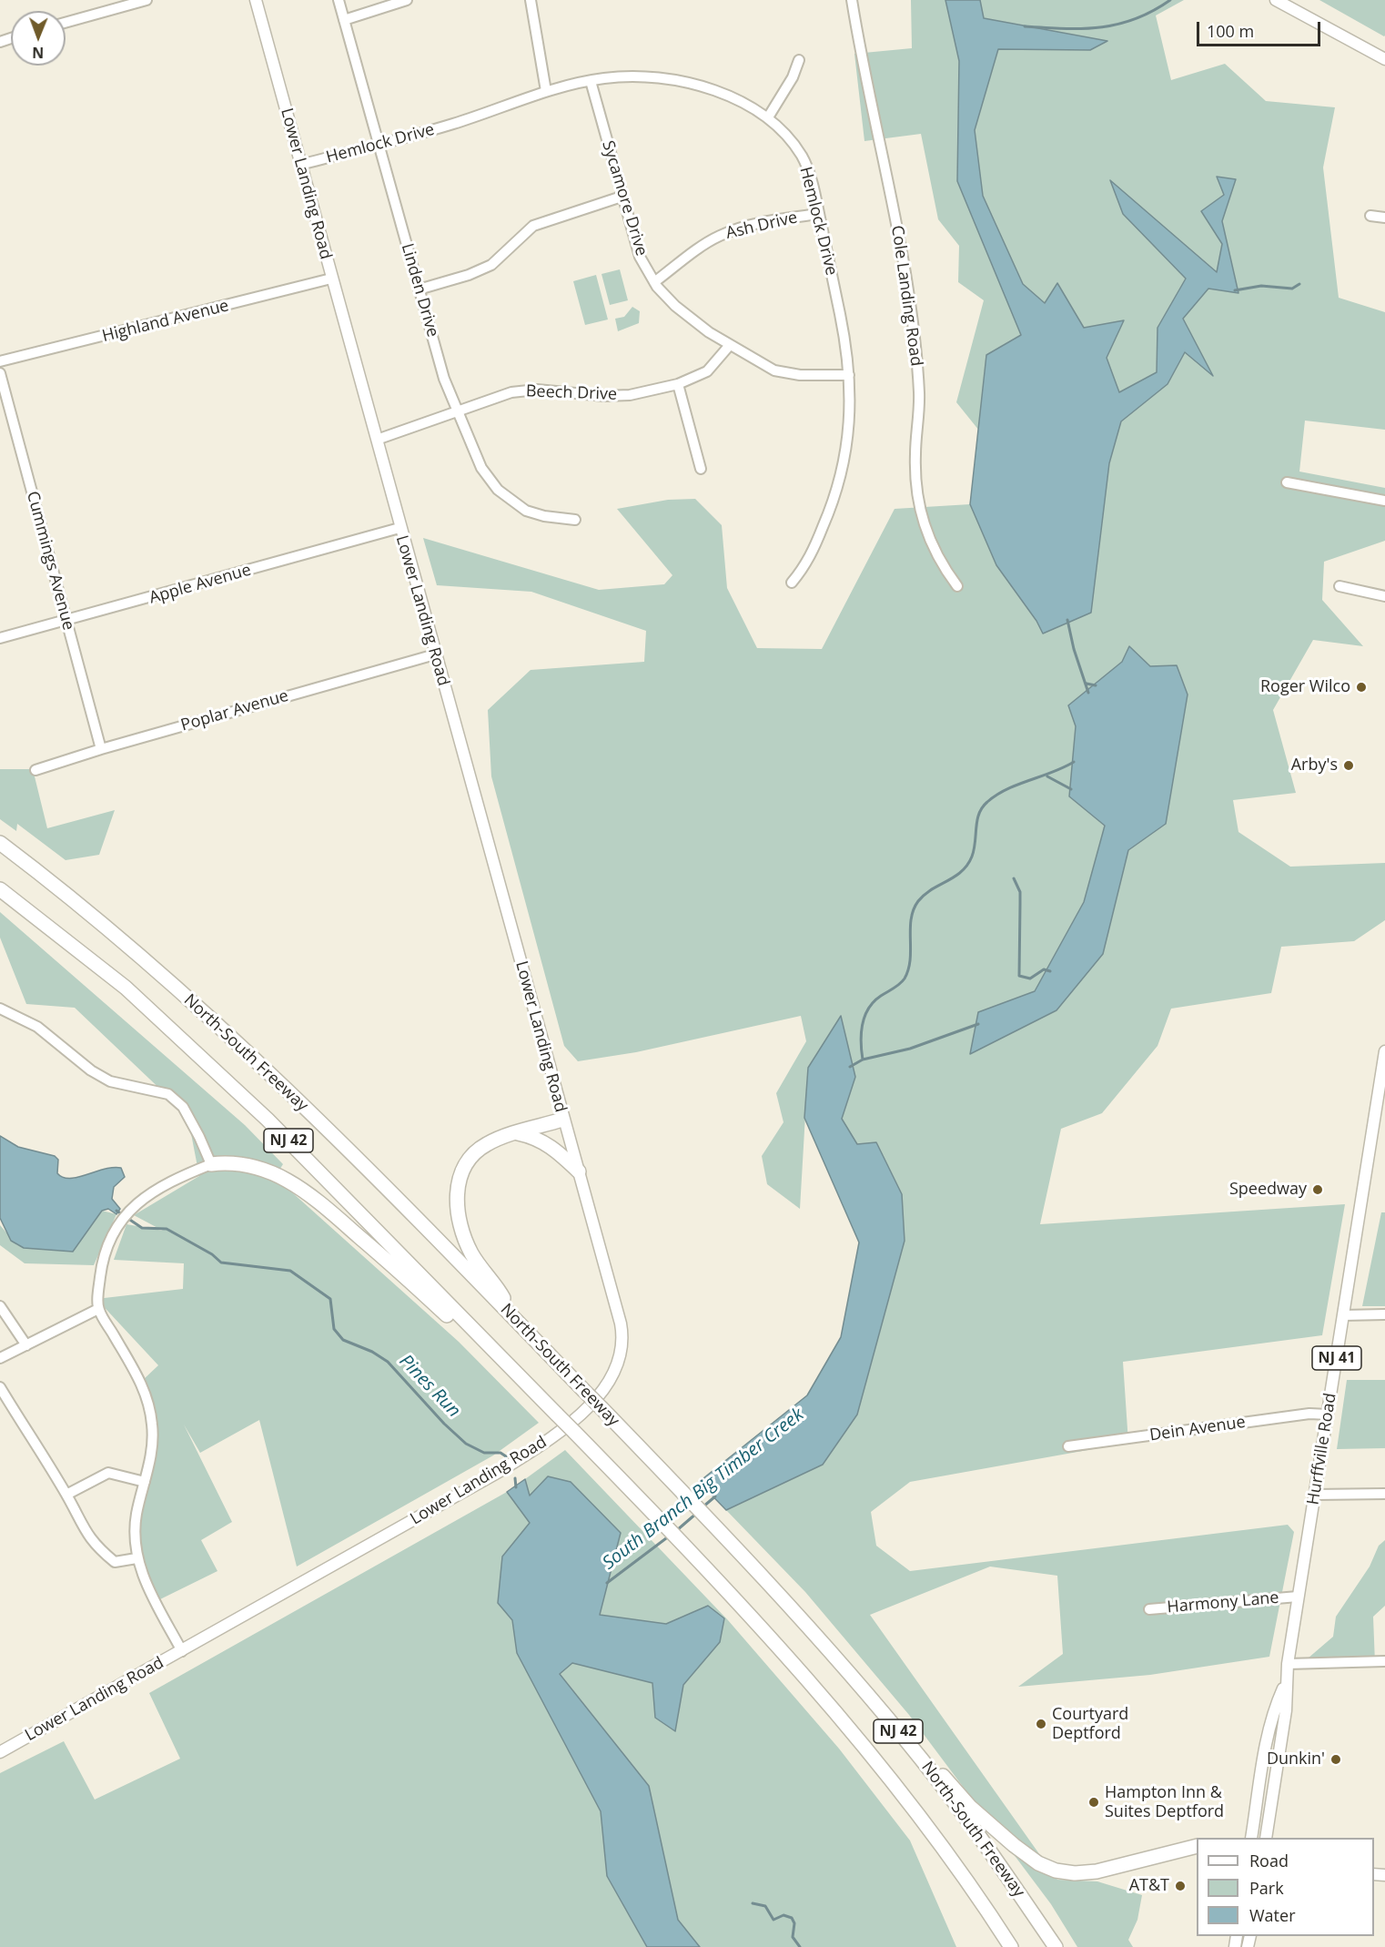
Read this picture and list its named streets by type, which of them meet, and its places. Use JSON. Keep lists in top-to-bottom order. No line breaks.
{"streets":{"highway":["North-South Freeway","NJ 42"],"main road":["Lower Landing Road","NJ 41","Hurffville Road"],"street":["Hemlock Drive","Sycamore Drive","Ash Drive","Linden Drive","Cole Landing Road","Highland Avenue","Beech Drive","Cummings Avenue","Apple Avenue","Poplar Avenue","Dein Avenue","Harmony Lane"]},"crossings":[["Hemlock Drive","Lower Landing Road"],["Hemlock Drive","Sycamore Drive"],["Hemlock Drive","Ash Drive"],["Hemlock Drive","Linden Drive"],["Lower Landing Road","Highland Avenue"],["Lower Landing Road","Beech Drive"],["Lower Landing Road","Apple Avenue"],["Lower Landing Road","Poplar Avenue"],["Sycamore Drive","Ash Drive"],["Sycamore Drive","Beech Drive"],["Linden Drive","Beech Drive"],["Cummings Avenue","Apple Avenue"],["Cummings Avenue","Poplar Avenue"],["Dein Avenue","Hurffville Road"],["Hurffville Road","Harmony Lane"]],"water":["Pines Run","South Branch Big Timber Creek"],"places":["Roger Wilco","Arby's","Speedway","Courtyard Deptford","Dunkin'","Hampton Inn & Suites Deptford","AT&T"],"legend":["Road","Park","Water"],"scale_bar":"100 m","north":"bottom"}
